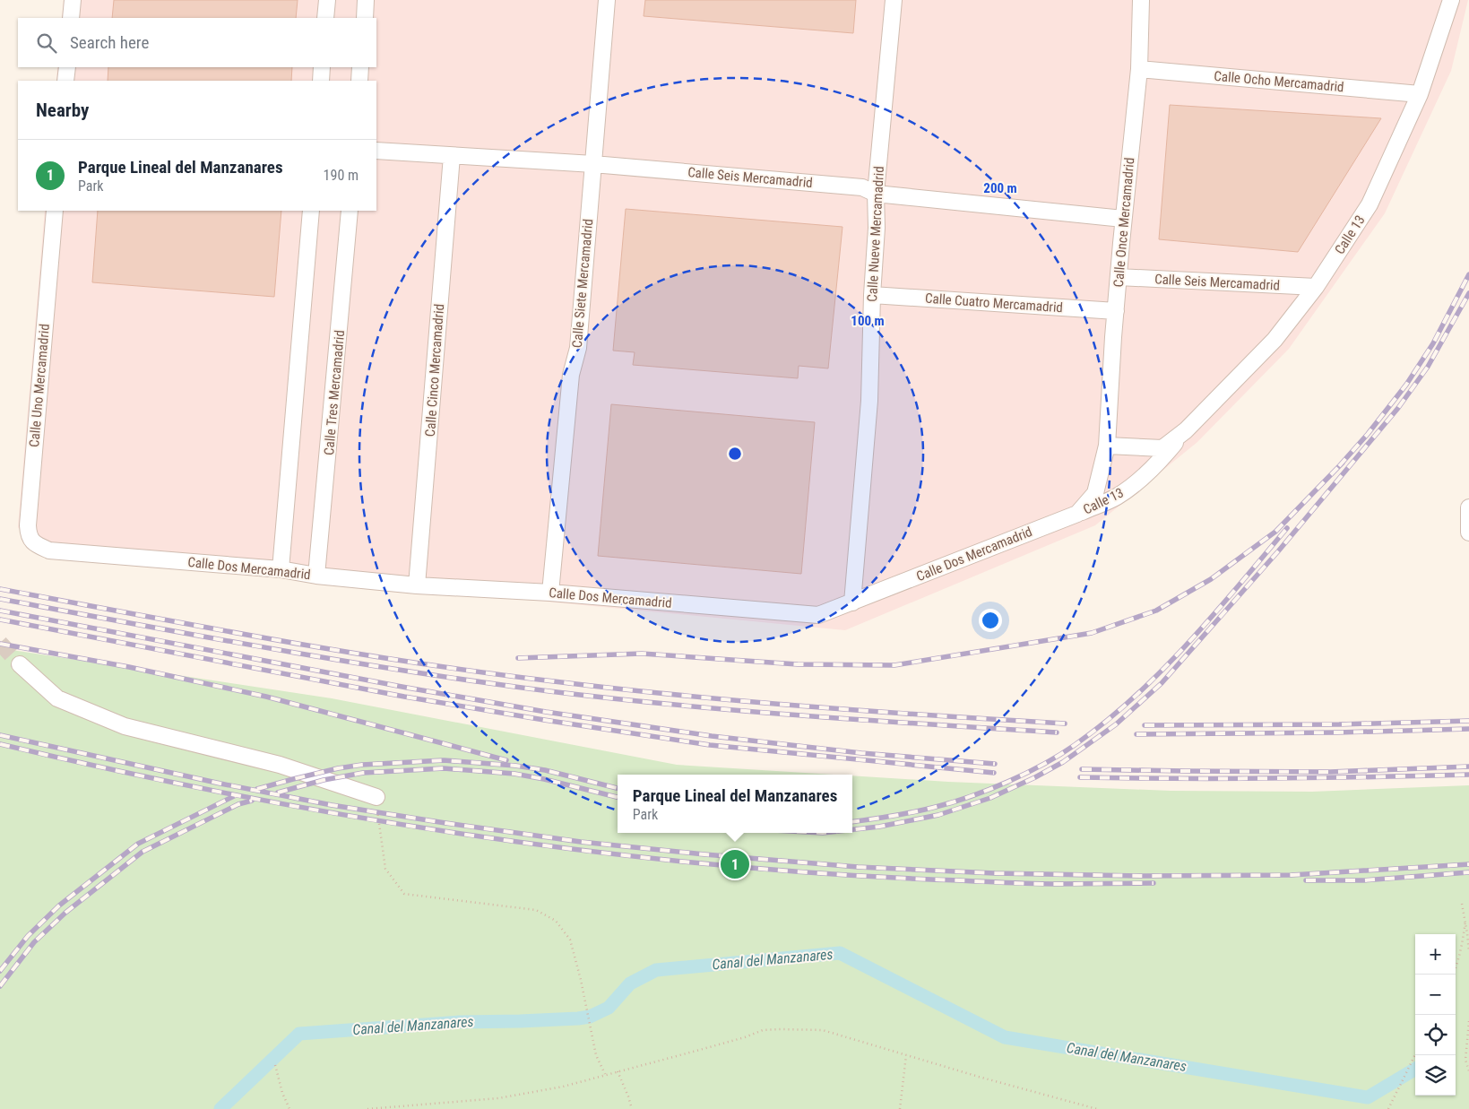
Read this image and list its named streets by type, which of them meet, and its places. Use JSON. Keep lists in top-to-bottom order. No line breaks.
{"streets":{"lane":["Calle Ocho Mercamadrid","Calle Seis Mercamadrid","Calle Once Mercamadrid","Calle Nueve Mercamadrid","Calle 13","Calle Siete Mercamadrid","Calle Cuatro Mercamadrid","Calle Cinco Mercamadrid","Calle Uno Mercamadrid","Calle Tres Mercamadrid","Calle Dos Mercamadrid"]},"crossings":[["Calle Ocho Mercamadrid","Calle Once Mercamadrid"],["Calle Ocho Mercamadrid","Calle 13"],["Calle Seis Mercamadrid","Calle Once Mercamadrid"],["Calle Seis Mercamadrid","Calle Nueve Mercamadrid"],["Calle Seis Mercamadrid","Calle 13"],["Calle Seis Mercamadrid","Calle Siete Mercamadrid"],["Calle Seis Mercamadrid","Calle Cinco Mercamadrid"],["Calle Once Mercamadrid","Calle 13"],["Calle Once Mercamadrid","Calle Cuatro Mercamadrid"],["Calle Once Mercamadrid","Calle Dos Mercamadrid"],["Calle Nueve Mercamadrid","Calle Cuatro Mercamadrid"],["Calle Nueve Mercamadrid","Calle Dos Mercamadrid"],["Calle 13","Calle Dos Mercamadrid"],["Calle Siete Mercamadrid","Calle Dos Mercamadrid"],["Calle Cinco Mercamadrid","Calle Dos Mercamadrid"],["Calle Uno Mercamadrid","Calle Dos Mercamadrid"],["Calle Tres Mercamadrid","Calle Dos Mercamadrid"]],"water":["Canal del Manzanares"],"page":{"search":"Search here","heading":"Nearby","list":[{"mark":"1","name":"Parque Lineal del Manzanares","note":"Park","value":"190 m"}],"popup":["Parque Lineal del Manzanares","Park"],"pins":"1","map_buttons":["+","−"]},"rings":["200 m","100 m"]}
